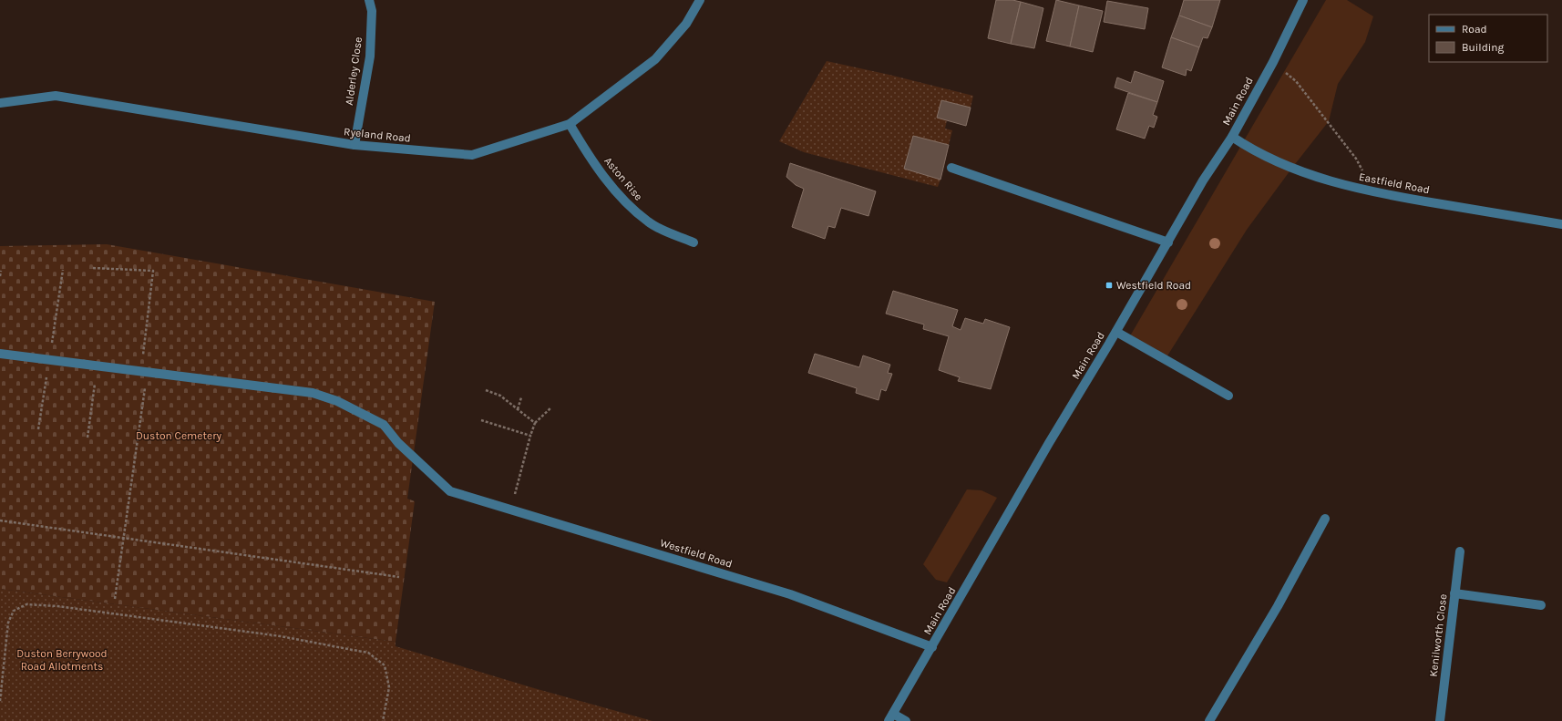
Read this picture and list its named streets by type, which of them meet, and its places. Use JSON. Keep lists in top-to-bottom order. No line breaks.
{"streets":{"street":["Alderley Close","Main Road","Ryeland Road","Aston Rise","Eastfield Road","Westfield Road","Kenilworth Close"]},"crossings":[["Alderley Close","Ryeland Road"],["Main Road","Eastfield Road"],["Main Road","Westfield Road"],["Ryeland Road","Aston Rise"]],"parks":["Duston Cemetery","Duston Berrywood Road Allotments"],"places":{"transit":["Westfield Road"]},"legend":["Road","Building"]}
